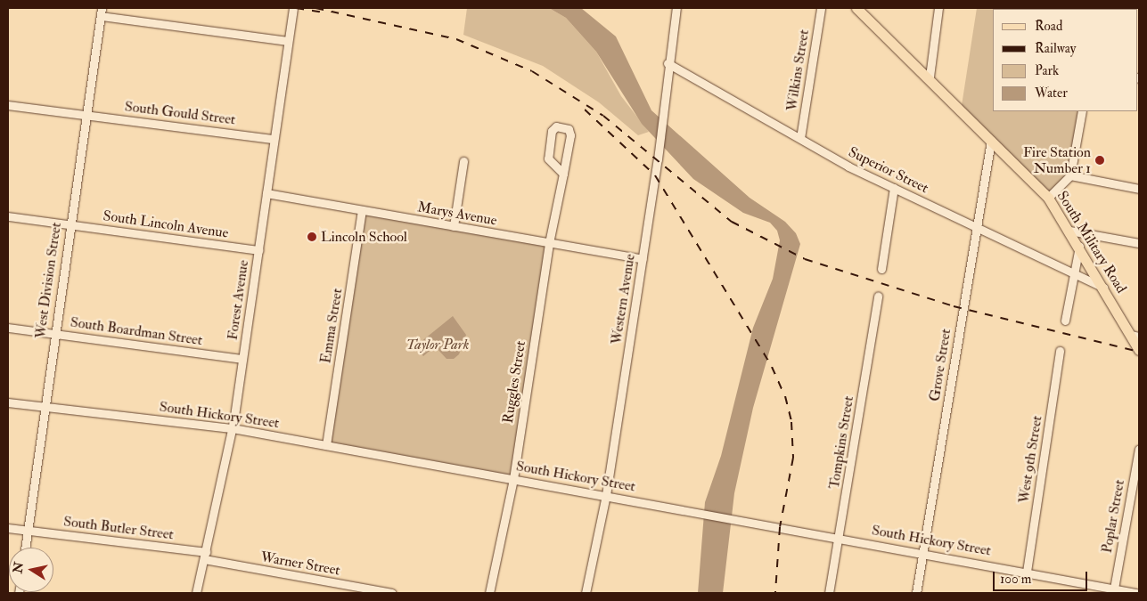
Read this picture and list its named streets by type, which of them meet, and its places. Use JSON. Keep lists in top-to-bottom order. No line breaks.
{"streets":{"main road":["South Military Road"],"street":["Wilkins Street","South Gould Street","Superior Street","Marys Avenue","South Lincoln Avenue","West Division Street","Western Avenue","Forest Avenue","Emma Street","South Boardman Street","Grove Street","Ruggles Street","South Hickory Street","Tompkins Street","West 9th Street","Poplar Street","South Butler Street","Warner Street"]},"crossings":[["Wilkins Street","Superior Street"],["South Gould Street","West Division Street"],["South Gould Street","Forest Avenue"],["Superior Street","South Military Road"],["Superior Street","Western Avenue"],["Superior Street","Grove Street"],["Marys Avenue","Western Avenue"],["Marys Avenue","Forest Avenue"],["Marys Avenue","Emma Street"],["Marys Avenue","Ruggles Street"],["South Lincoln Avenue","West Division Street"],["South Lincoln Avenue","Forest Avenue"],["South Military Road","Grove Street"],["West Division Street","South Boardman Street"],["West Division Street","South Hickory Street"],["West Division Street","South Butler Street"],["Western Avenue","South Hickory Street"],["Forest Avenue","South Boardman Street"],["Forest Avenue","South Hickory Street"],["Forest Avenue","South Butler Street"],["Forest Avenue","Warner Street"],["Emma Street","South Hickory Street"],["Grove Street","South Hickory Street"],["Ruggles Street","South Hickory Street"],["South Hickory Street","Tompkins Street"],["South Hickory Street","West 9th Street"],["South Hickory Street","Poplar Street"],["South Butler Street","Warner Street"]],"parks":["Taylor Park"],"places":["Fire Station Number 1","Lincoln School"],"legend":["Road","Railway","Park","Water"],"scale_bar":"100 m","north":"left"}
